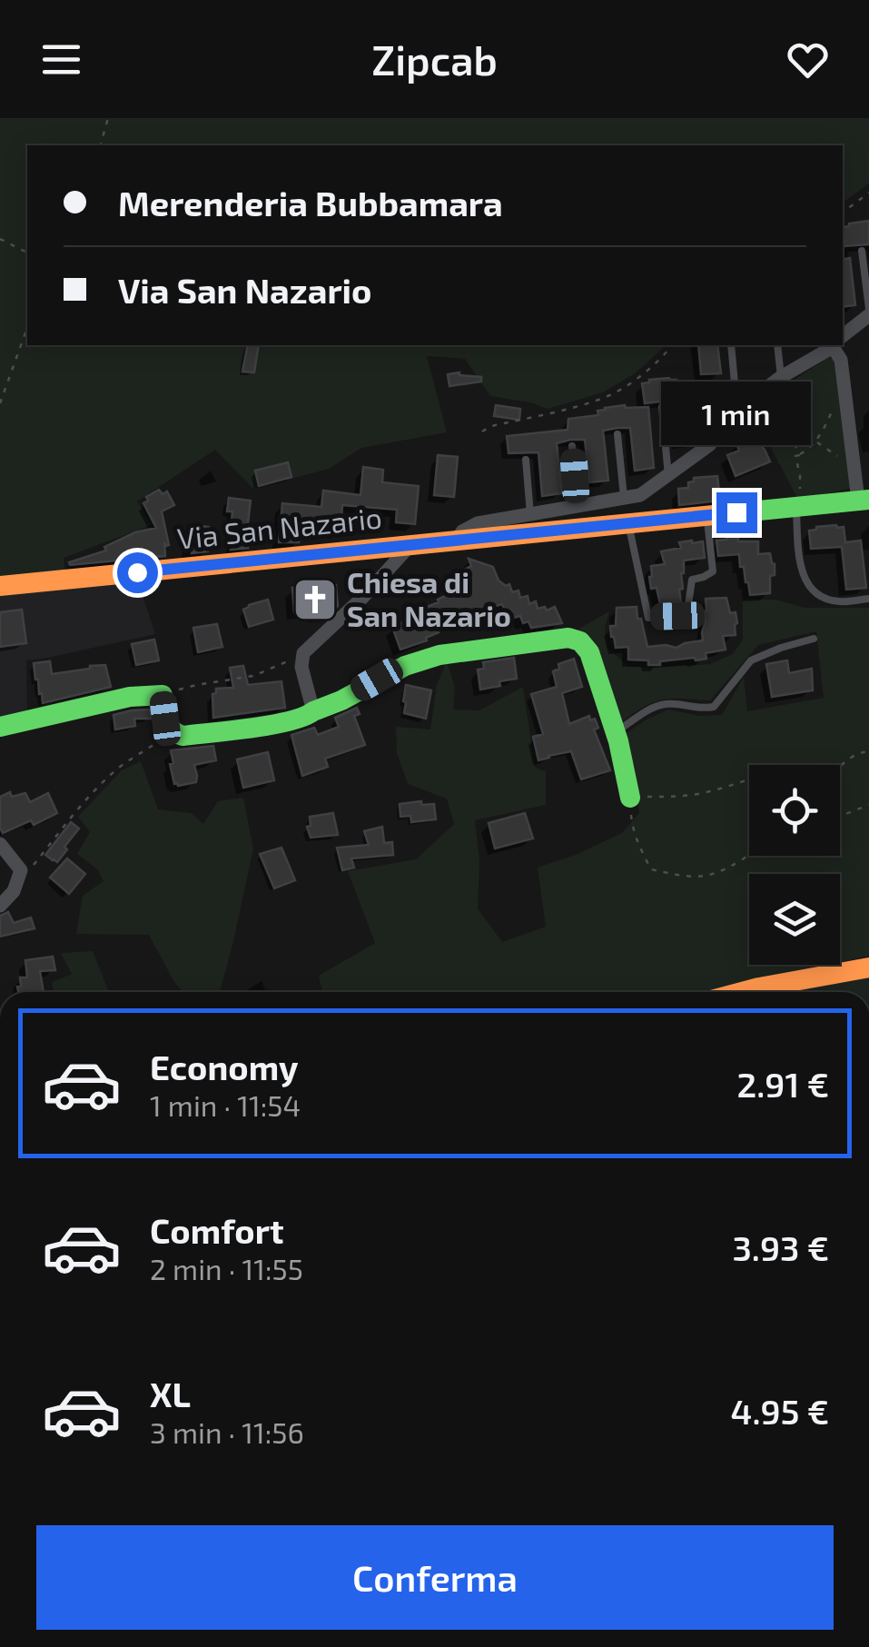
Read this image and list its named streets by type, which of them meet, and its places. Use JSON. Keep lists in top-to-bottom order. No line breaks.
{"streets":{"street":["Via San Nazario"]},"places":{"church":["Chiesa di San Nazario"]},"page":{"header":"Zipcab","banner":["Merenderia Bubbamara","Via San Nazario"],"bubble":"1 min","list":[{"name":"Economy","note":"1 min · 11:54","value":"2.91 €"},{"name":"Comfort","note":"2 min · 11:55","value":"3.93 €"},{"name":"XL","note":"3 min · 11:56","value":"4.95 €"}],"buttons":"Conferma"}}
